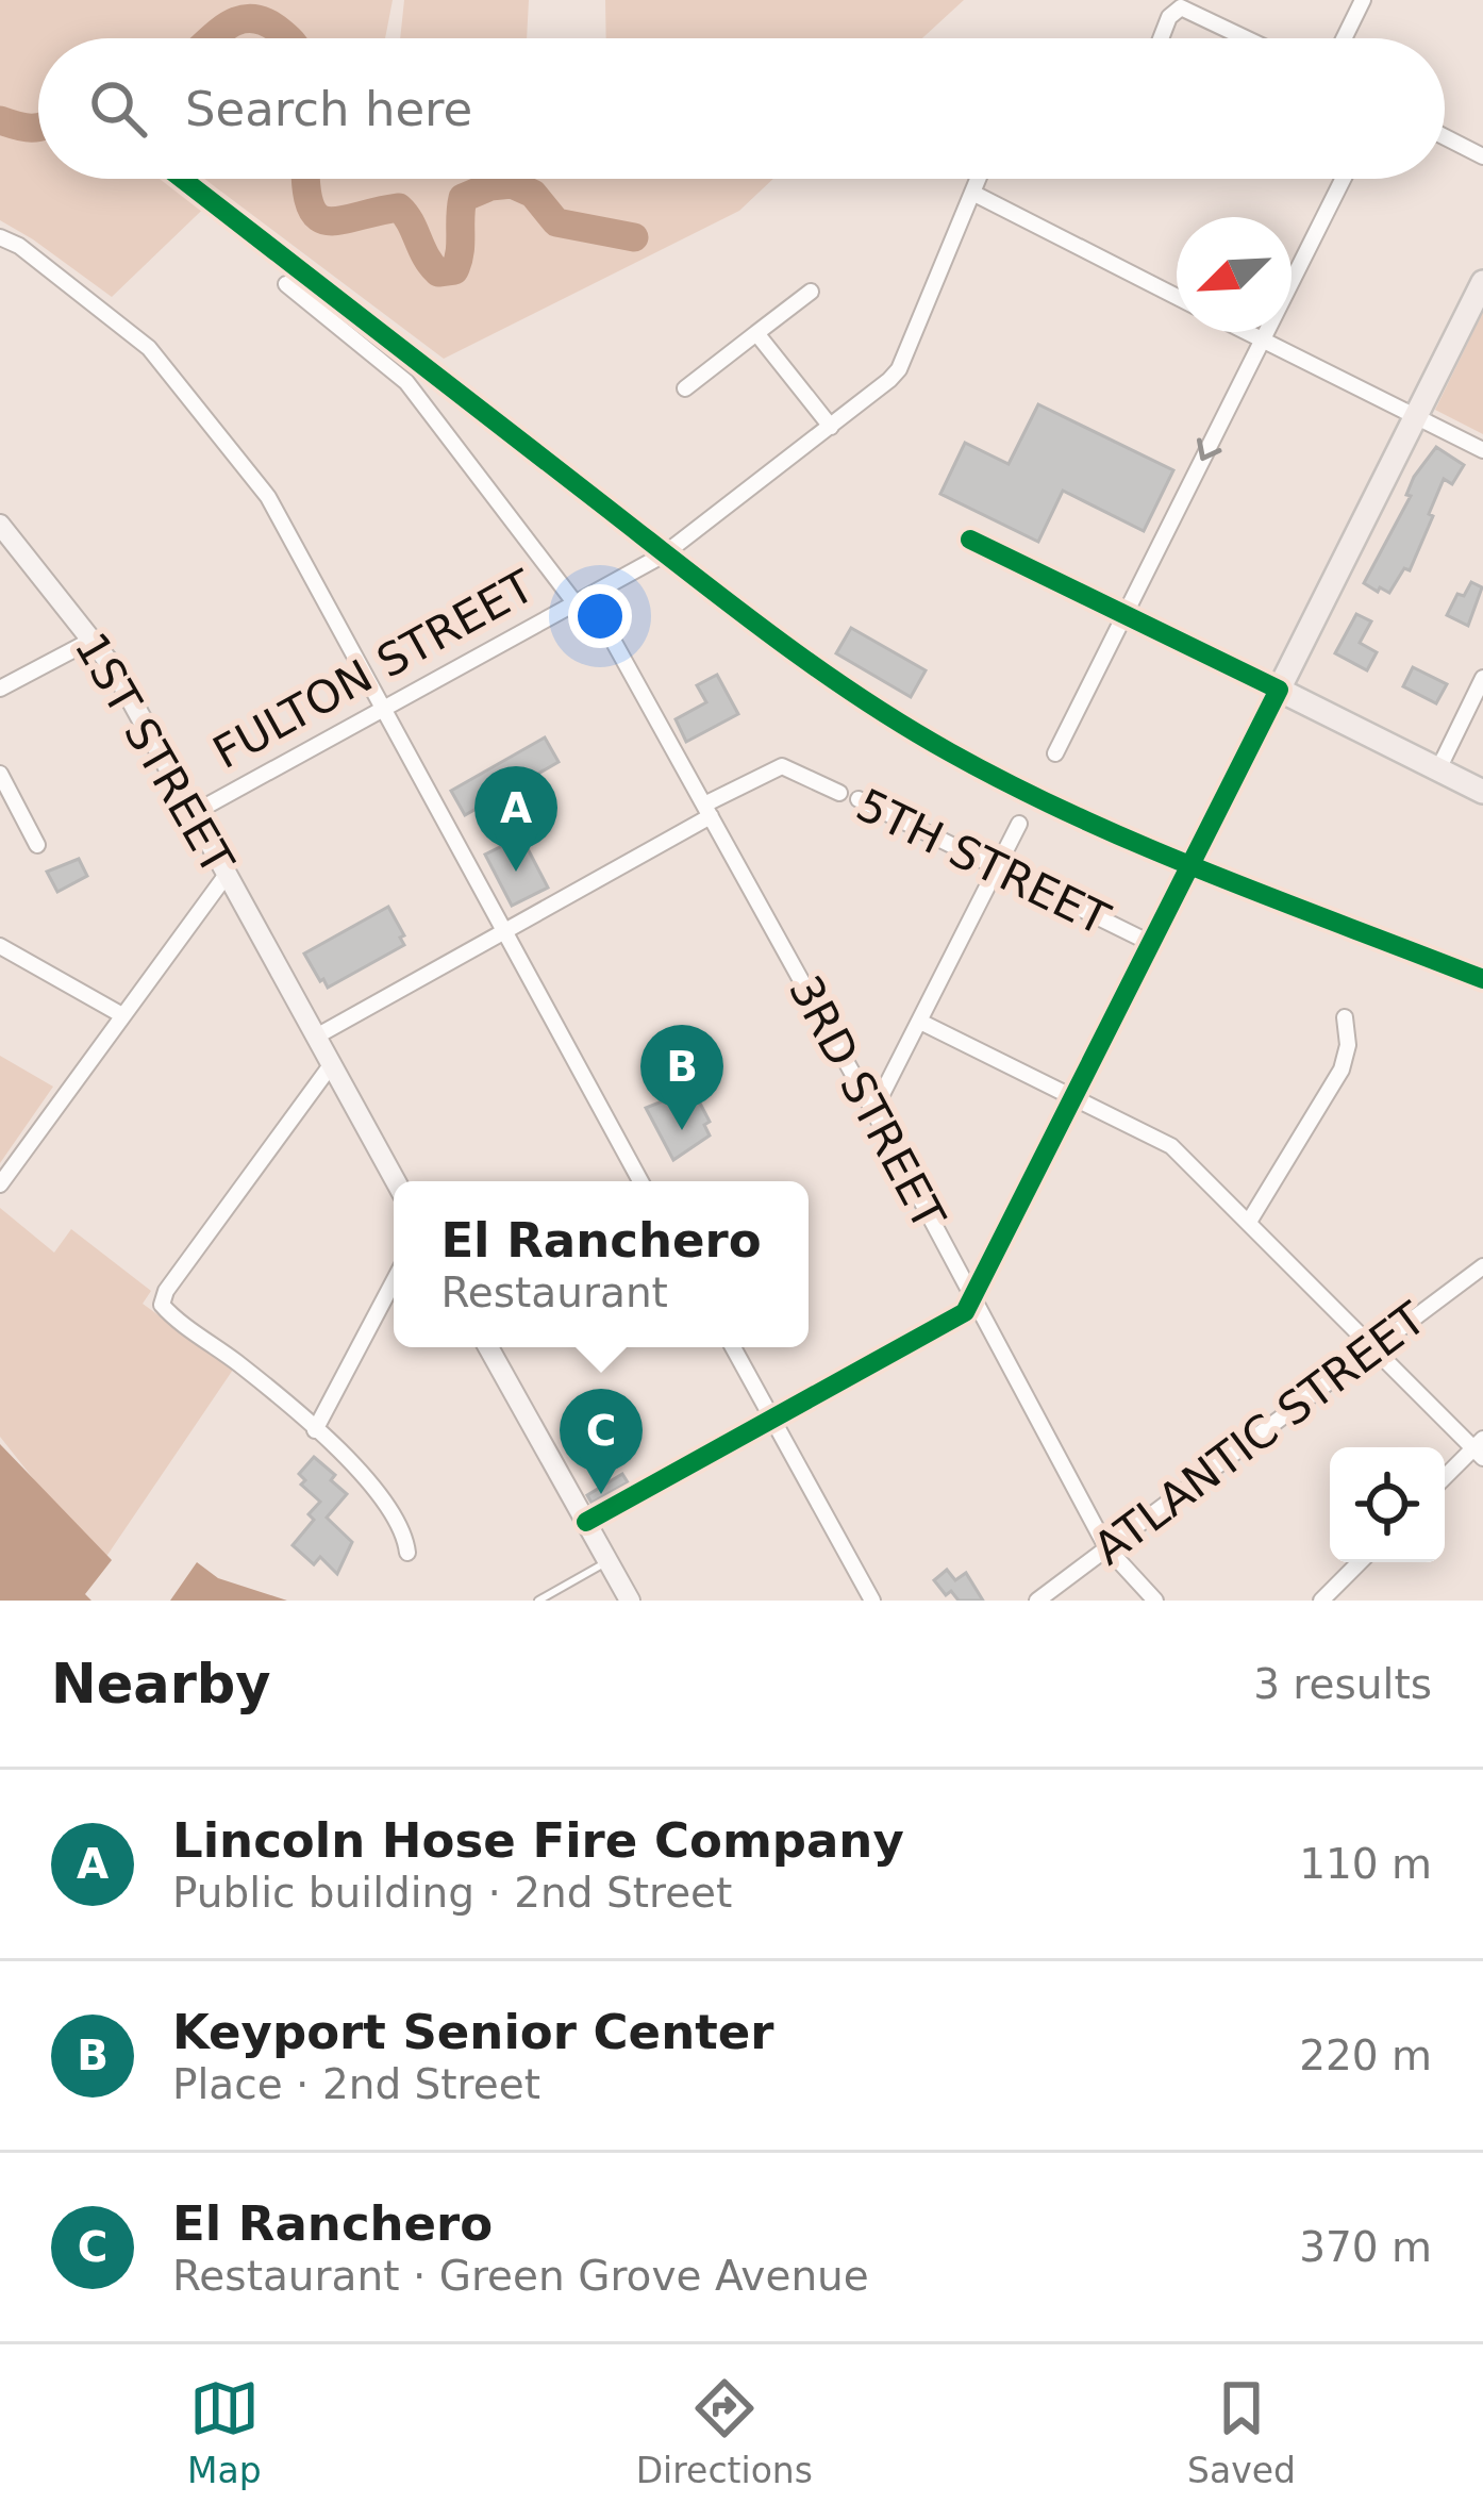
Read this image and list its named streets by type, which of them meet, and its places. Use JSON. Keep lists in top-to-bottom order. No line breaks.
{"streets":{"street":["FULTON STREET","1ST STREET","5TH STREET","3RD STREET","ATLANTIC STREET"]},"crossings":[["FULTON STREET","1ST STREET"],["FULTON STREET","3RD STREET"],["5TH STREET","3RD STREET"],["3RD STREET","ATLANTIC STREET"]],"north":"bottom left","page":{"search":"Search here","pins":["A","B","C"],"popup":["El Ranchero","Restaurant"],"heading":["Nearby","3 results"],"list":[{"mark":"A","name":"Lincoln Hose Fire Company","note":"Public building · 2nd Street","value":"110 m"},{"mark":"B","name":"Keyport Senior Center","note":"Place · 2nd Street","value":"220 m"},{"mark":"C","name":"El Ranchero","note":"Restaurant · Green Grove Avenue","value":"370 m"}],"nav":["Map","Directions","Saved"]}}
